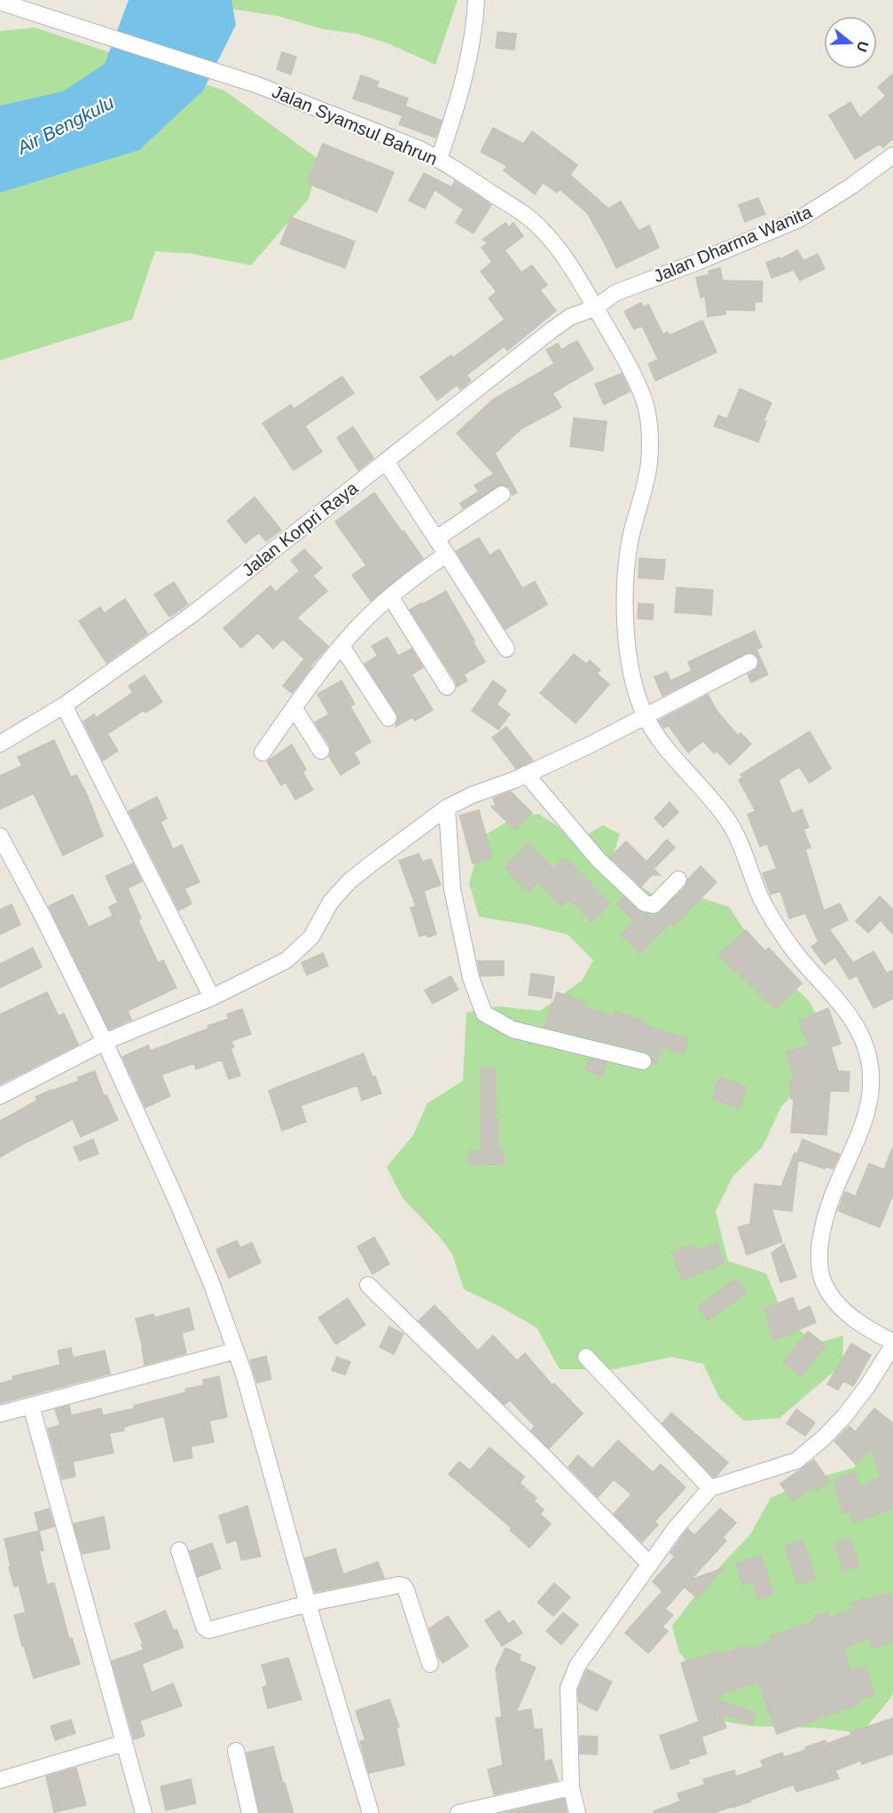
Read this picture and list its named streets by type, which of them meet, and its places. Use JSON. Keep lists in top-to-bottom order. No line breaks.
{"streets":{"street":["Jalan Syamsul Bahrun","Jalan Dharma Wanita","Jalan Korpri Raya"]},"crossings":[["Jalan Syamsul Bahrun","Jalan Dharma Wanita"],["Jalan Syamsul Bahrun","Jalan Korpri Raya"],["Jalan Dharma Wanita","Jalan Korpri Raya"]],"water":["Air Bengkulu"],"north":"right"}
